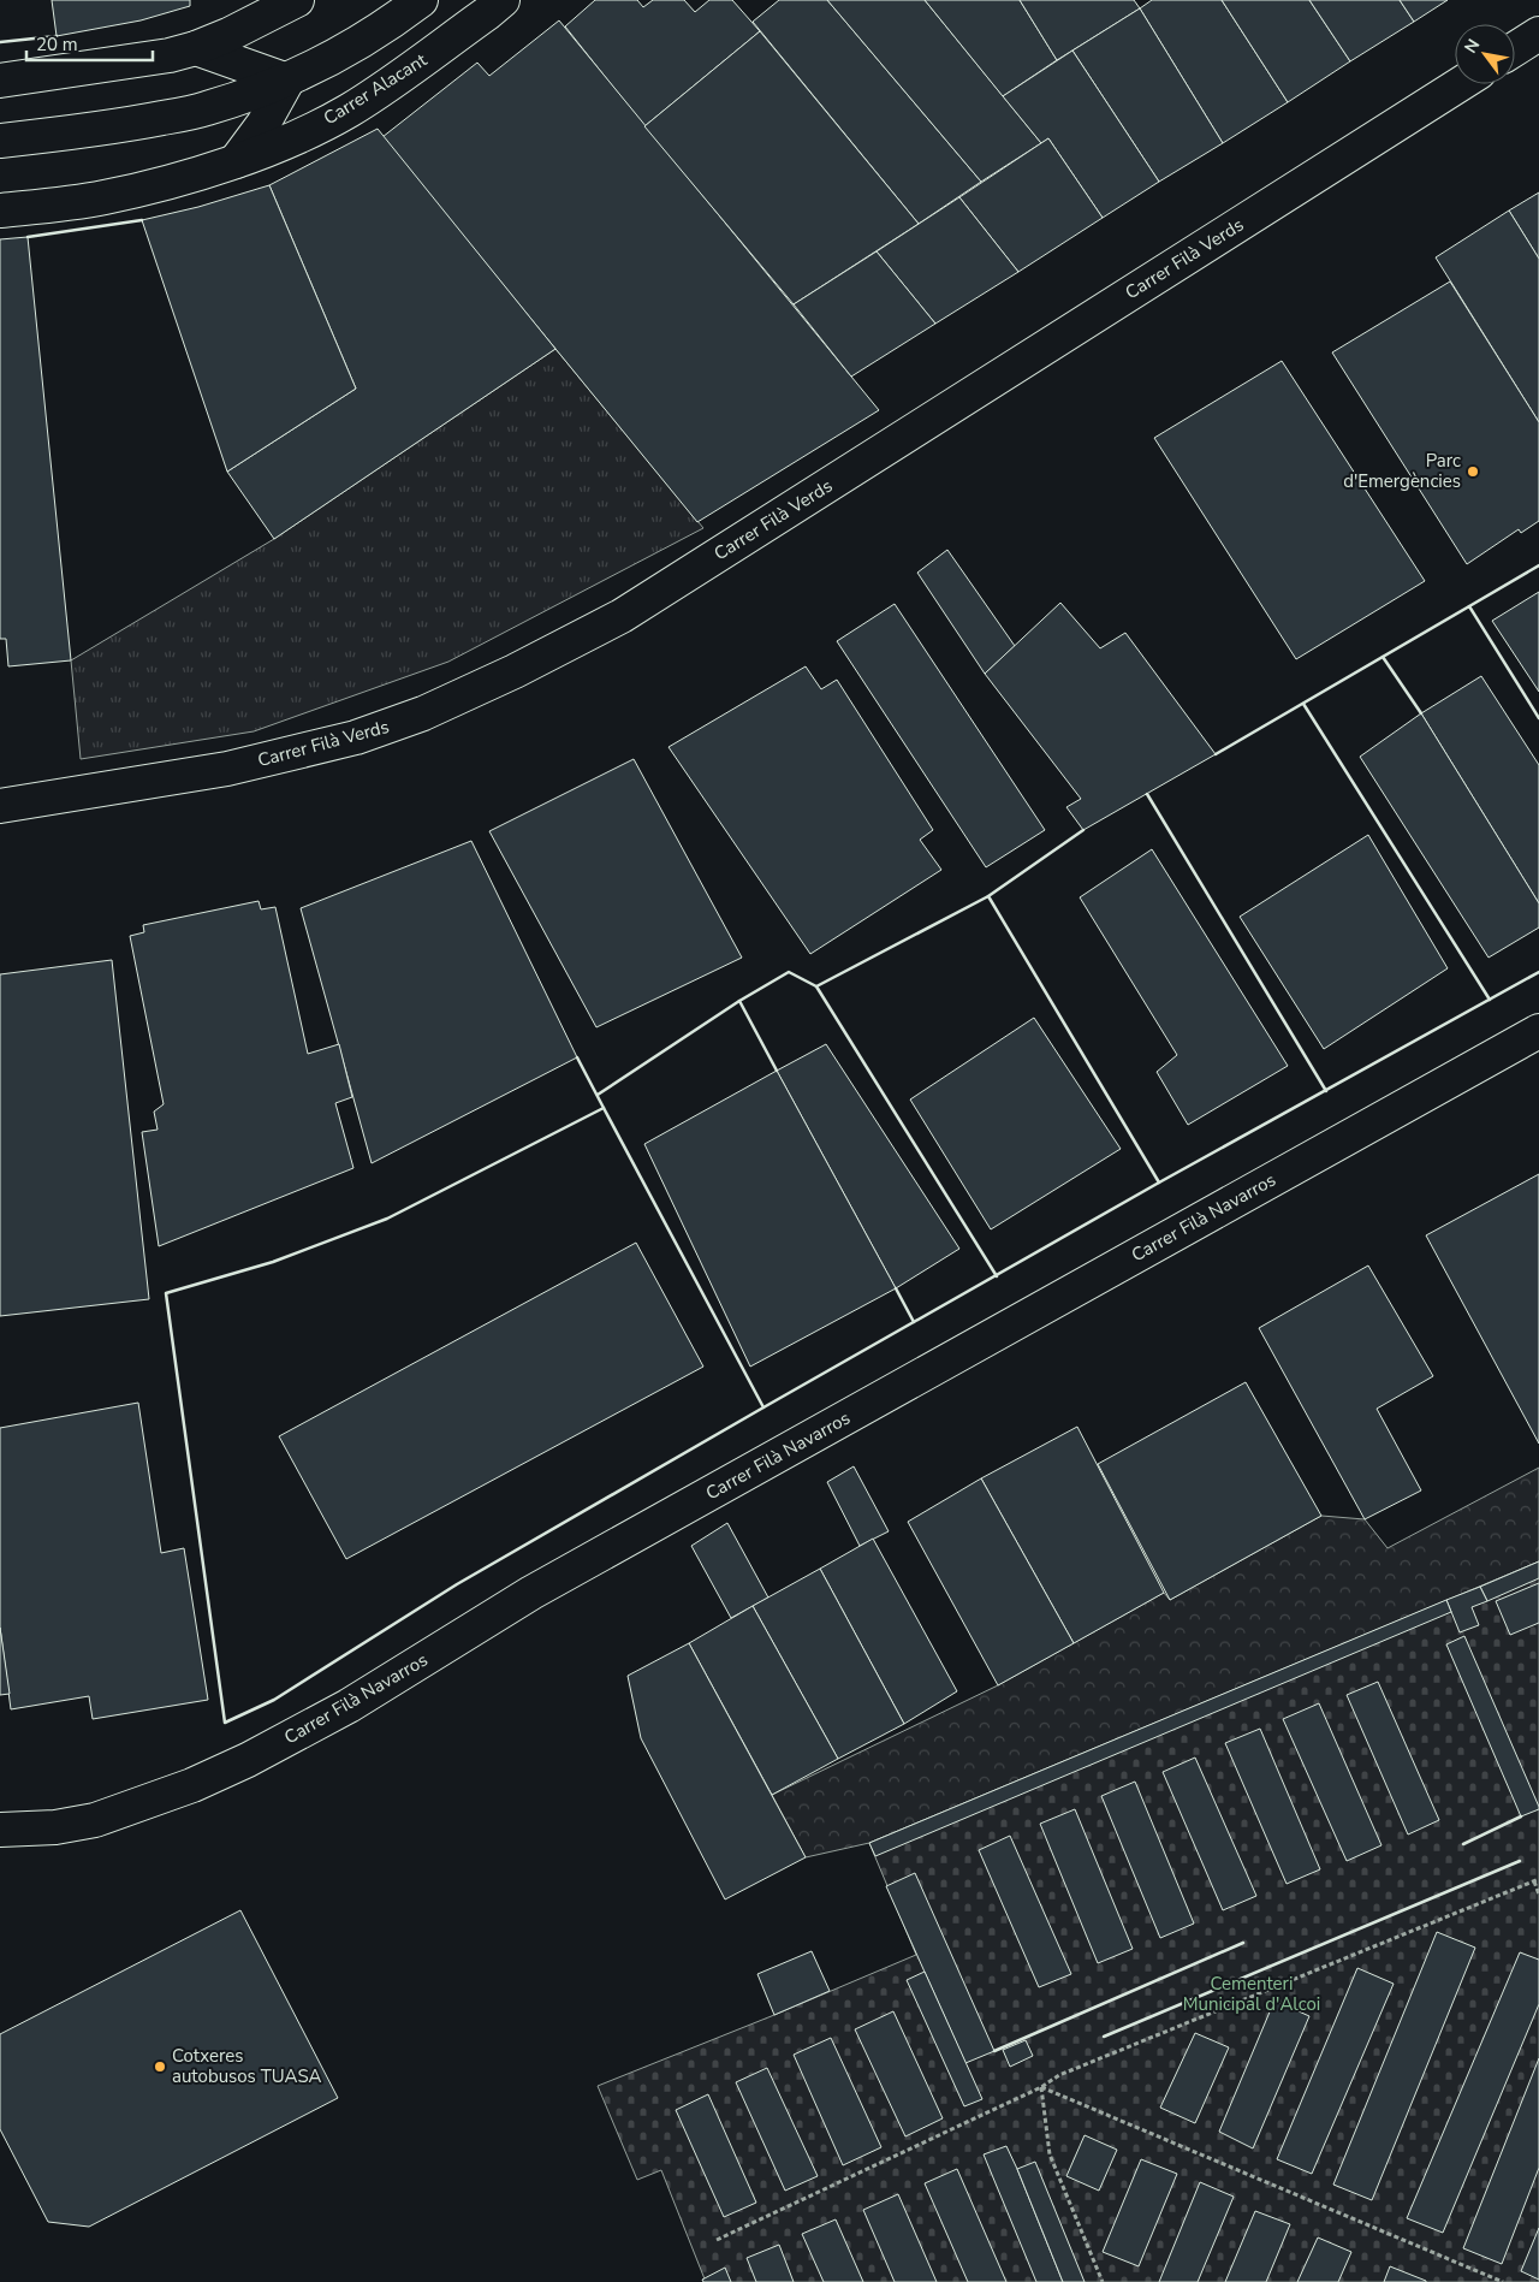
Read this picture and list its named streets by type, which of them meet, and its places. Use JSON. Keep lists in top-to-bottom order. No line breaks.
{"streets":{"street":["Carrer Alacant","Carrer Filà Verds","Carrer Filà Navarros"]},"parks":["Cementeri Municipal d'Alcoi"],"places":["Parc d'Emergències","Cotxeres autobusos TUASA"],"scale_bar":"20 m","north":"top left"}
